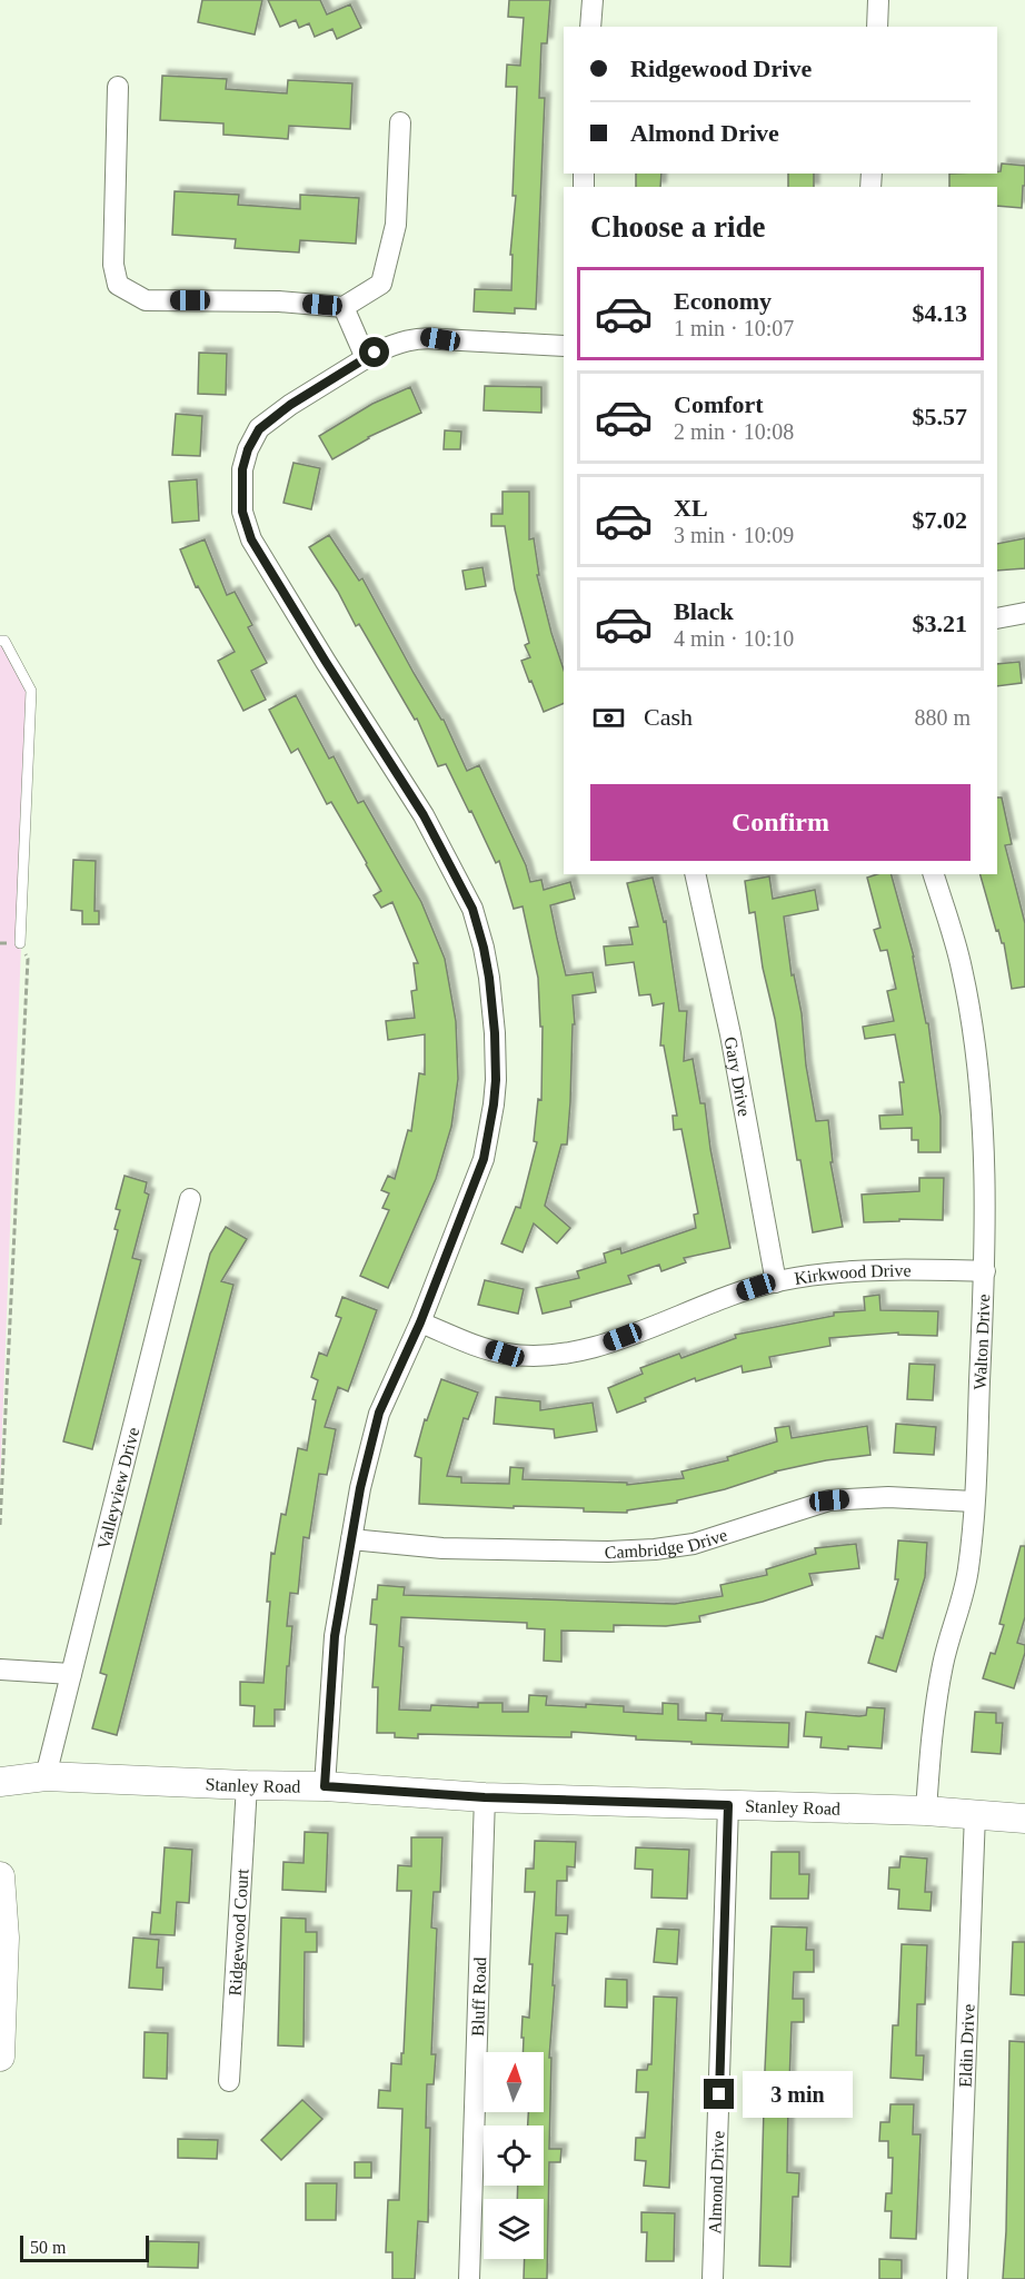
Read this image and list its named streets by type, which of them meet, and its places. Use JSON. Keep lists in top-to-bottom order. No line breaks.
{"streets":{"street":["Gary Drive","Kirkwood Drive","Walton Drive","Valleyview Drive","Cambridge Drive","Stanley Road","Ridgewood Court","Bluff Road","Eldin Drive","Almond Drive"]},"crossings":[["Gary Drive","Kirkwood Drive"],["Kirkwood Drive","Walton Drive"],["Walton Drive","Cambridge Drive"],["Walton Drive","Stanley Road"],["Valleyview Drive","Stanley Road"],["Stanley Road","Ridgewood Court"],["Stanley Road","Bluff Road"],["Stanley Road","Eldin Drive"],["Stanley Road","Almond Drive"]],"scale_bar":"50 m","north":"top","page":{"banner":["Ridgewood Drive","Almond Drive"],"heading":"Choose a ride","list":[{"name":"Economy","note":"1 min · 10:07","value":"$4.13"},{"name":"Comfort","note":"2 min · 10:08","value":"$5.57"},{"name":"XL","note":"3 min · 10:09","value":"$7.02"},{"name":"Black","note":"4 min · 10:10","value":"$3.21"}],"pay":["Cash","880 m"],"buttons":"Confirm","bubble":"3 min","scale":"50 m"}}
